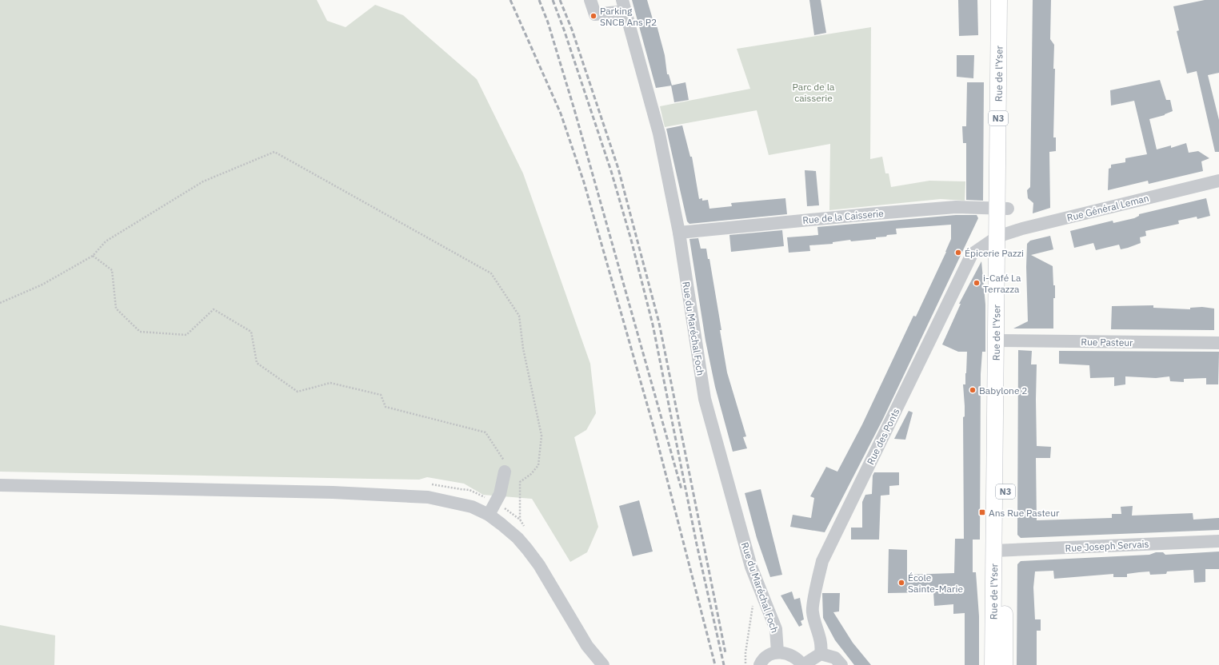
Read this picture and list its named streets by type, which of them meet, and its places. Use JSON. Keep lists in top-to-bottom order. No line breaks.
{"streets":{"main road":["Rue de l'Yser","N3"],"street":["Rue Général Leman","Rue de la Caisserie","Rue du Maréchal Foch","Rue Pasteur","Rue des Ponts","Rue Joseph Servais"]},"crossings":[["Rue de l'Yser","Rue Général Leman"],["Rue de l'Yser","Rue de la Caisserie"],["Rue de l'Yser","Rue Pasteur"],["Rue de l'Yser","Rue des Ponts"],["Rue de l'Yser","Rue Joseph Servais"],["Rue Général Leman","Rue des Ponts"],["Rue de la Caisserie","Rue du Maréchal Foch"]],"parks":["Parc de la caisserie"],"places":{"other":["Parking SNCB Ans P2","Épicerie Pazzi","i-Café La Terrazza","Babylone 2","École Sainte-Marie"],"transit":["Ans Rue Pasteur"]}}
